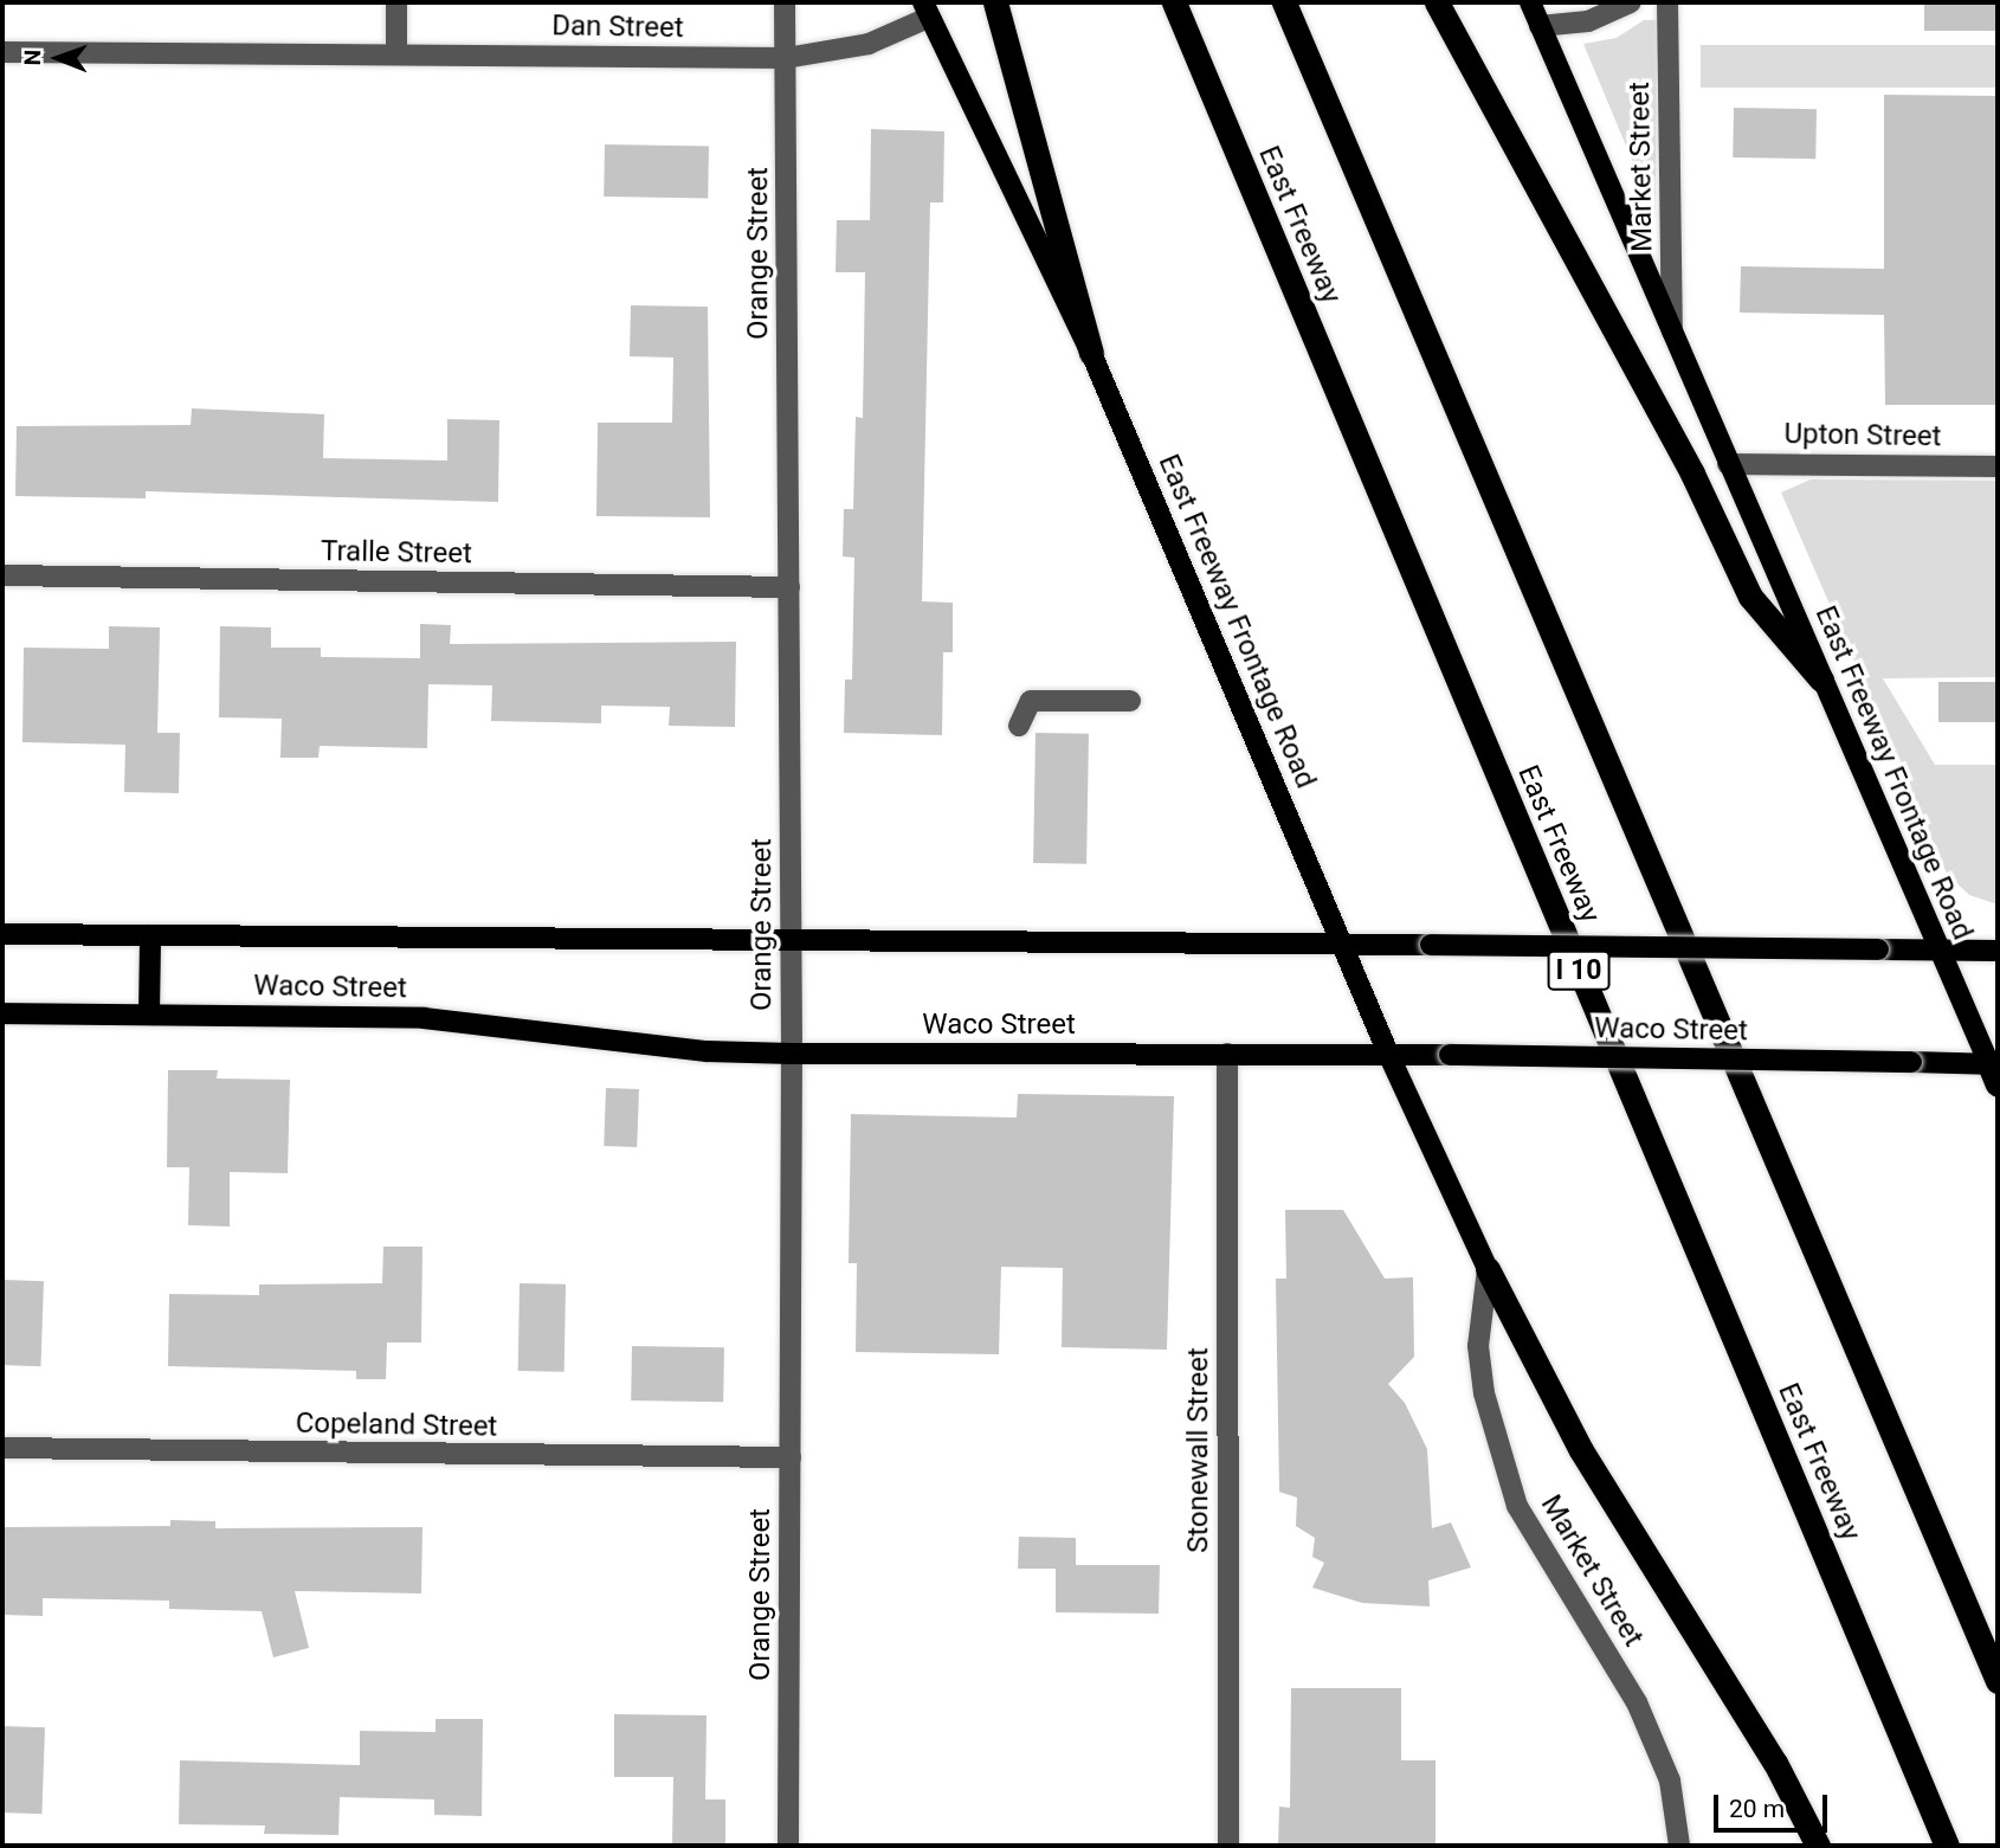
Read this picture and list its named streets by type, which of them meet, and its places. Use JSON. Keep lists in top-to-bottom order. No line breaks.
{"streets":{"highway":["East Freeway","I 10"],"main road":["East Freeway Frontage Road","Waco Street"],"street":["Dan Street","Market Street","Orange Street","Upton Street","Tralle Street","Copeland Street","Stonewall Street"]},"crossings":[["Dan Street","Orange Street"],["Dan Street","East Freeway Frontage Road"],["Market Street","East Freeway Frontage Road"],["Orange Street","Tralle Street"],["Orange Street","Waco Street"],["Orange Street","Copeland Street"],["Upton Street","East Freeway Frontage Road"],["East Freeway Frontage Road","Waco Street"],["Waco Street","Stonewall Street"]],"scale_bar":"20 m","north":"left"}
